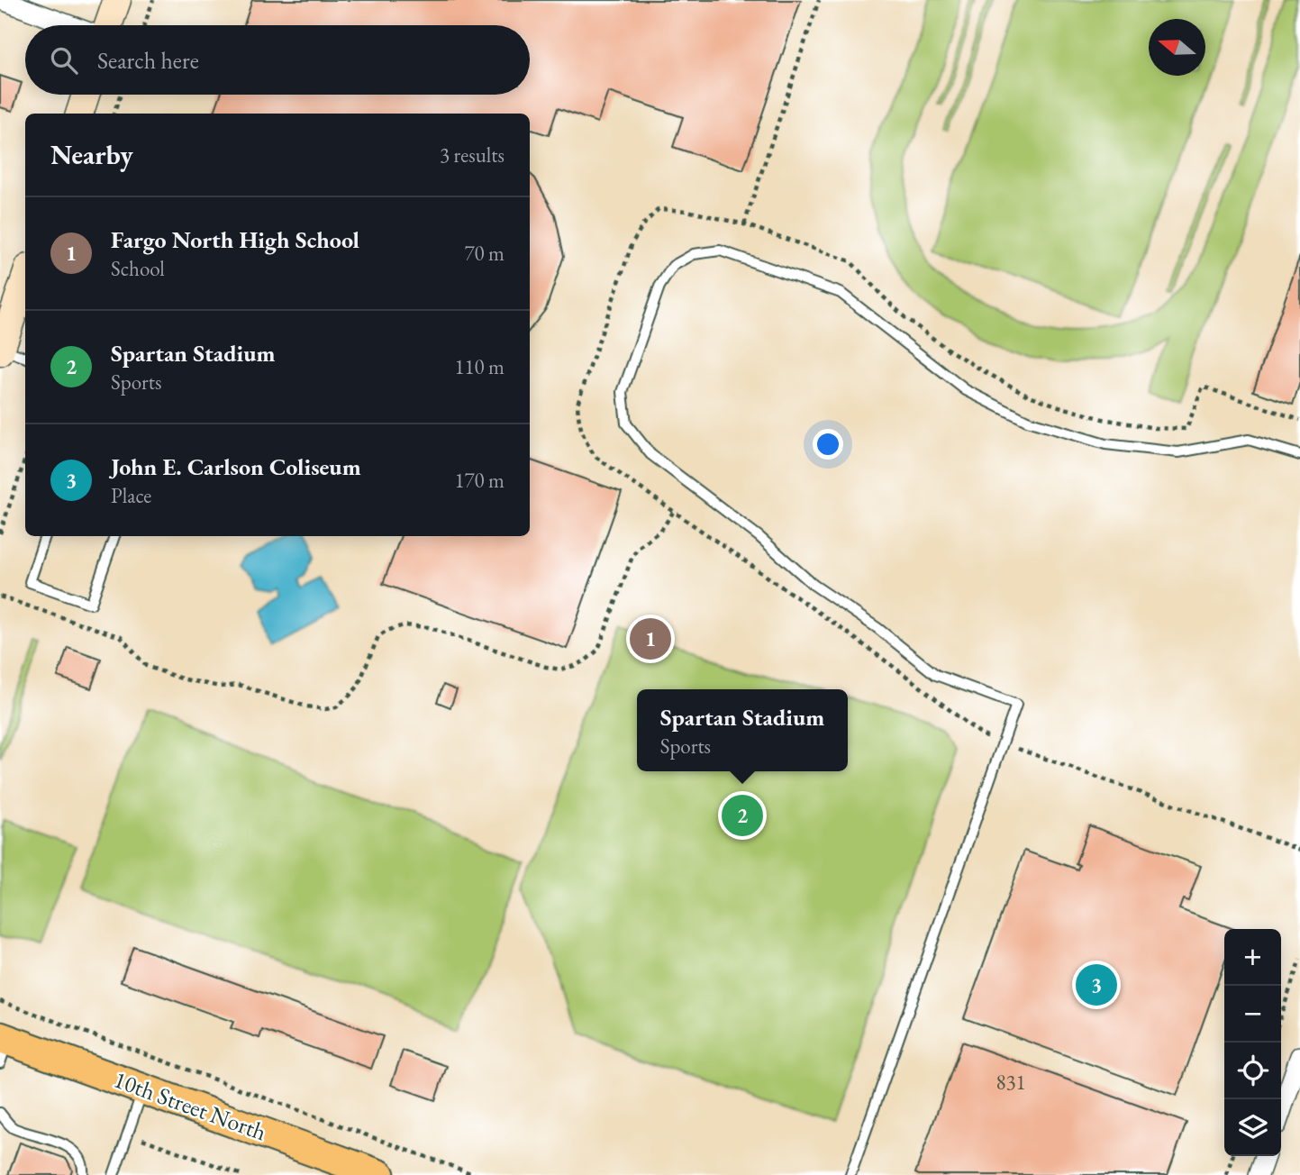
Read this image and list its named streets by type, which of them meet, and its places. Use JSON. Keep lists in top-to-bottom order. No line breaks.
{"streets":{"main road":["10th Street North"]},"house_numbers":["831"],"north":"left","page":{"search":"Search here","heading":["Nearby","3 results"],"list":[{"mark":"1","name":"Fargo North High School","note":"School","value":"70 m"},{"mark":"2","name":"Spartan Stadium","note":"Sports","value":"110 m"},{"mark":"3","name":"John E. Carlson Coliseum","note":"Place","value":"170 m"}],"pins":["1","2","3"],"popup":["Spartan Stadium","Sports"],"map_buttons":["+","−"]}}
